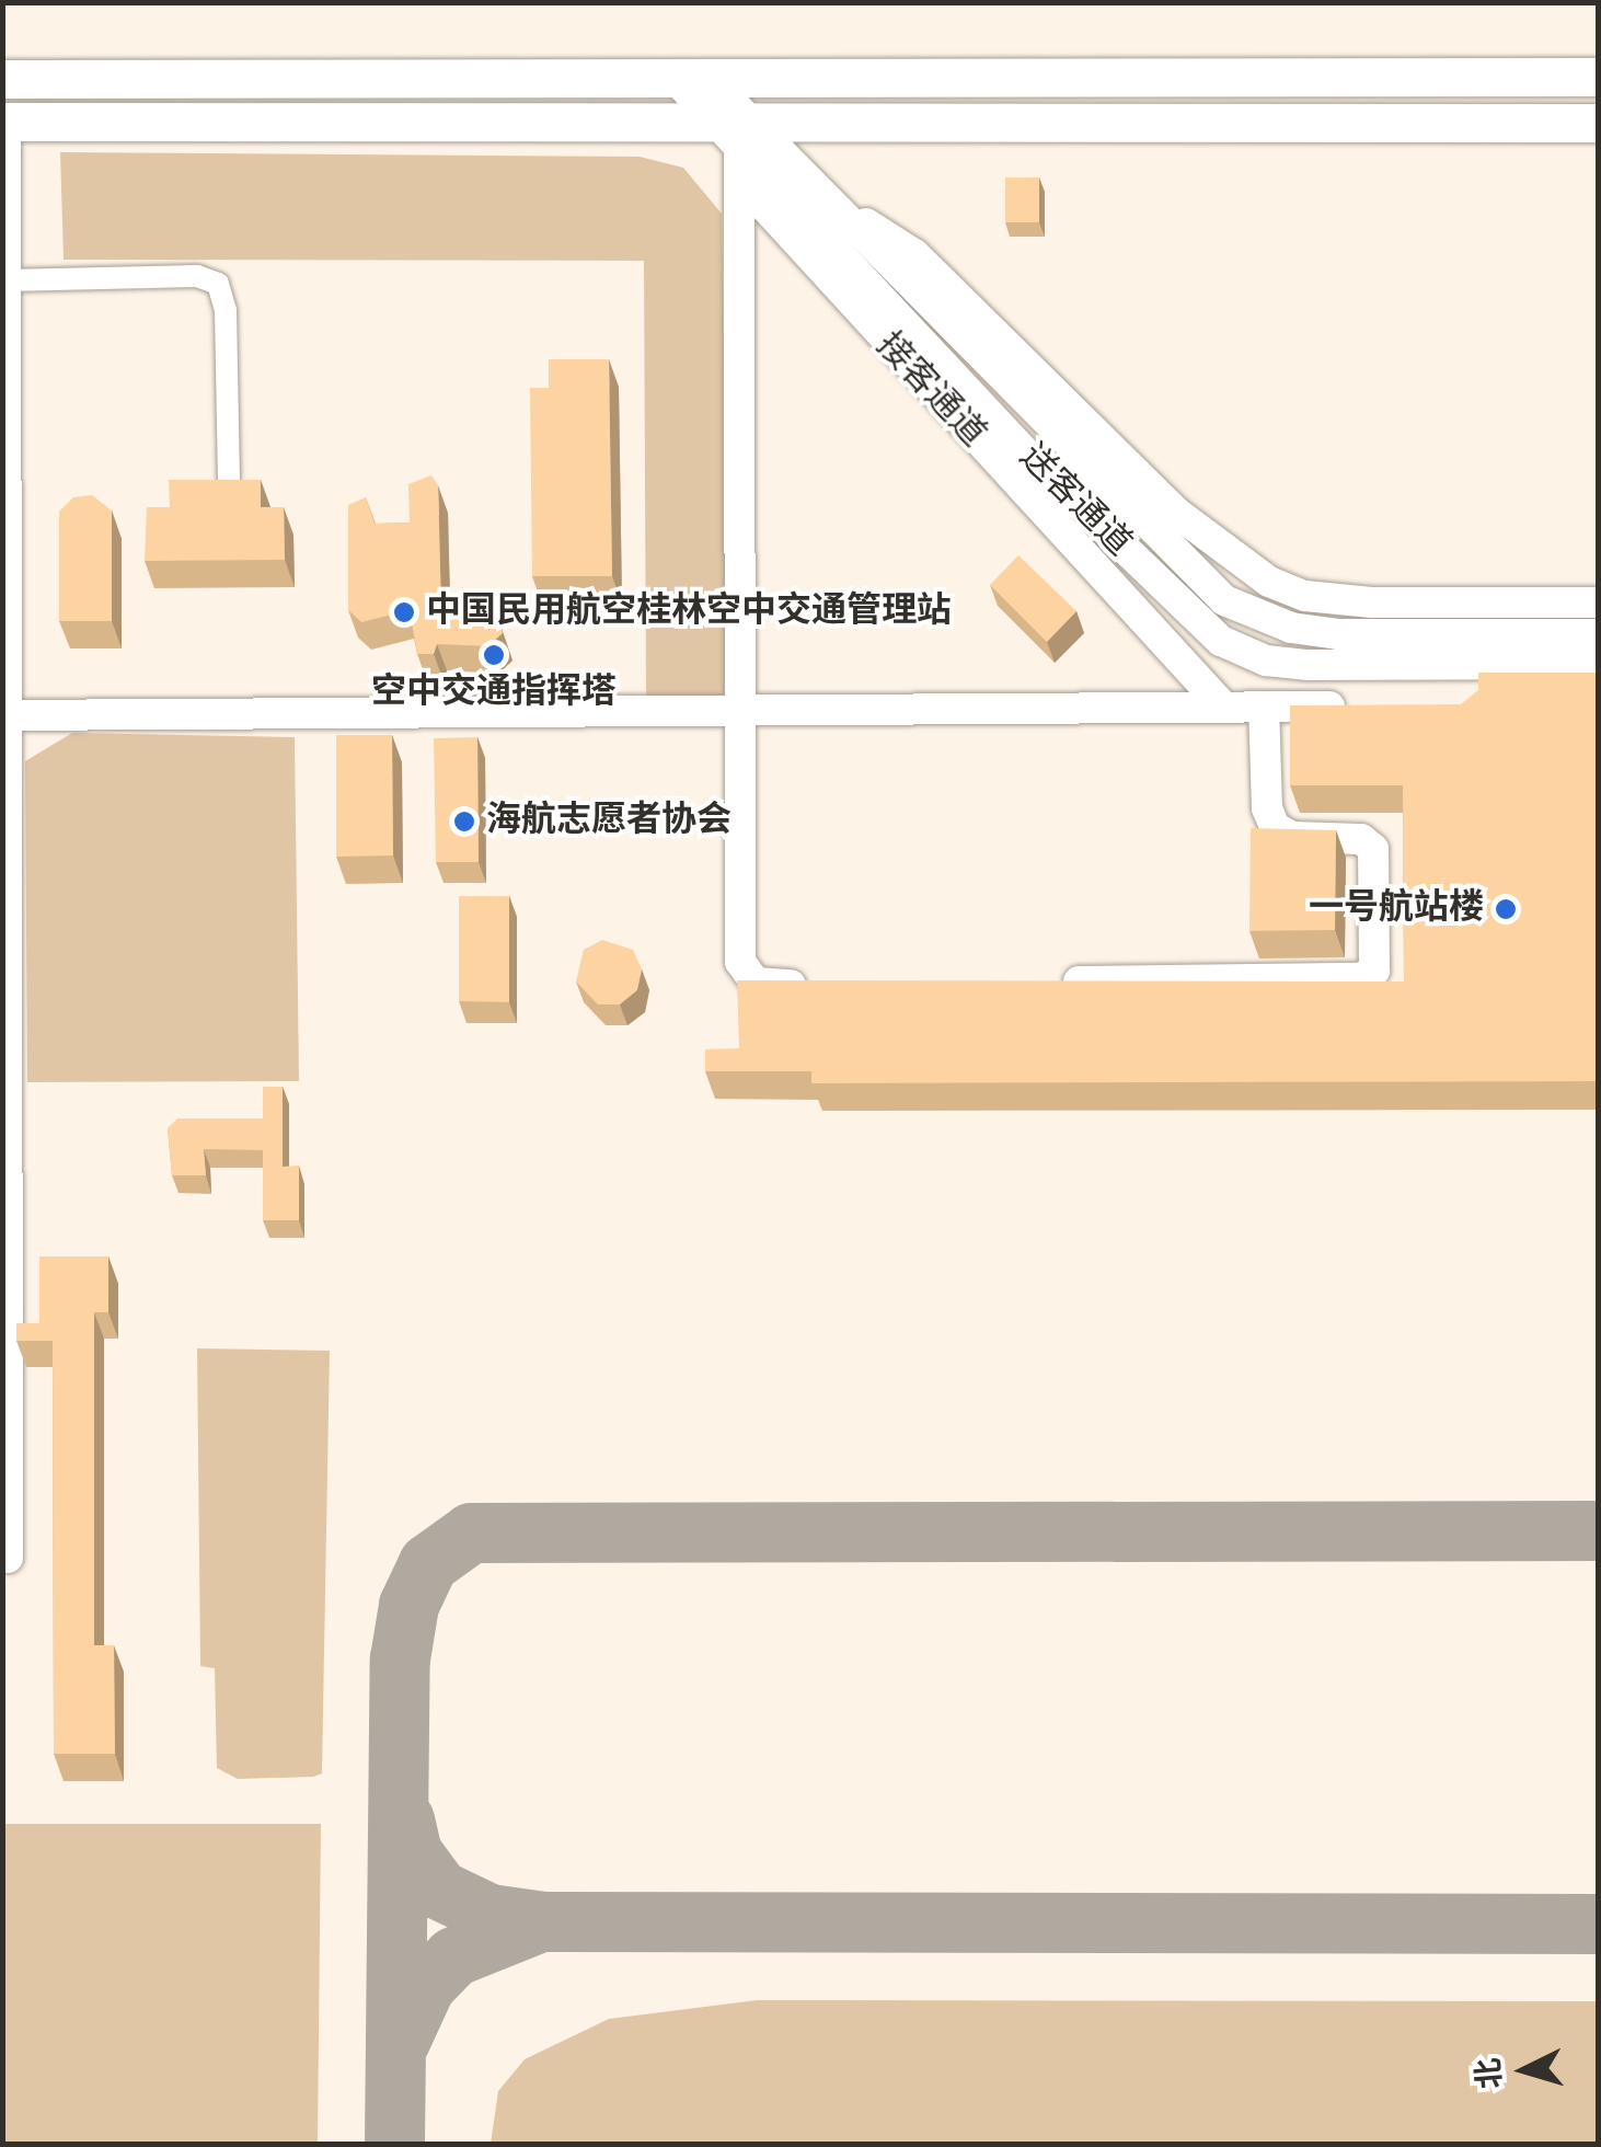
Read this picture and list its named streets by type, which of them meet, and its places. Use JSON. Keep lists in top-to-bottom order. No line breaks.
{"streets":{"street":["接客通道","送客通道"]},"crossings":[["接客通道","送客通道"]],"places":["中国民用航空桂林空中交通管理站","空中交通指挥塔","海航志愿者协会","一号航站楼"],"north":"left"}
